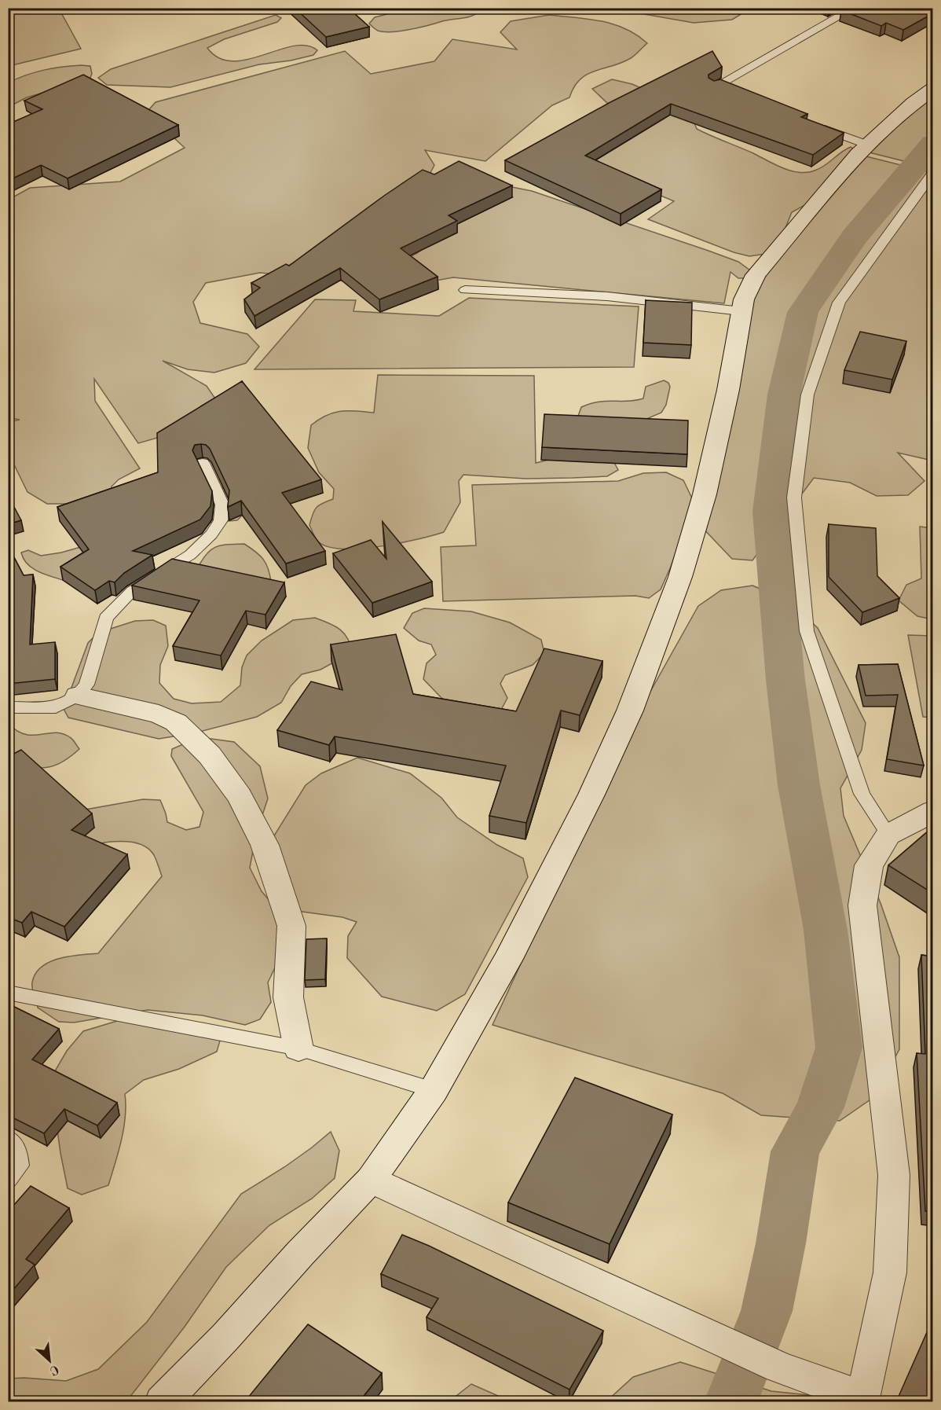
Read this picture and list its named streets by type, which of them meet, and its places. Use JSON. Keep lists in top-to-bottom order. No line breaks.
{"north":"bottom right"}
